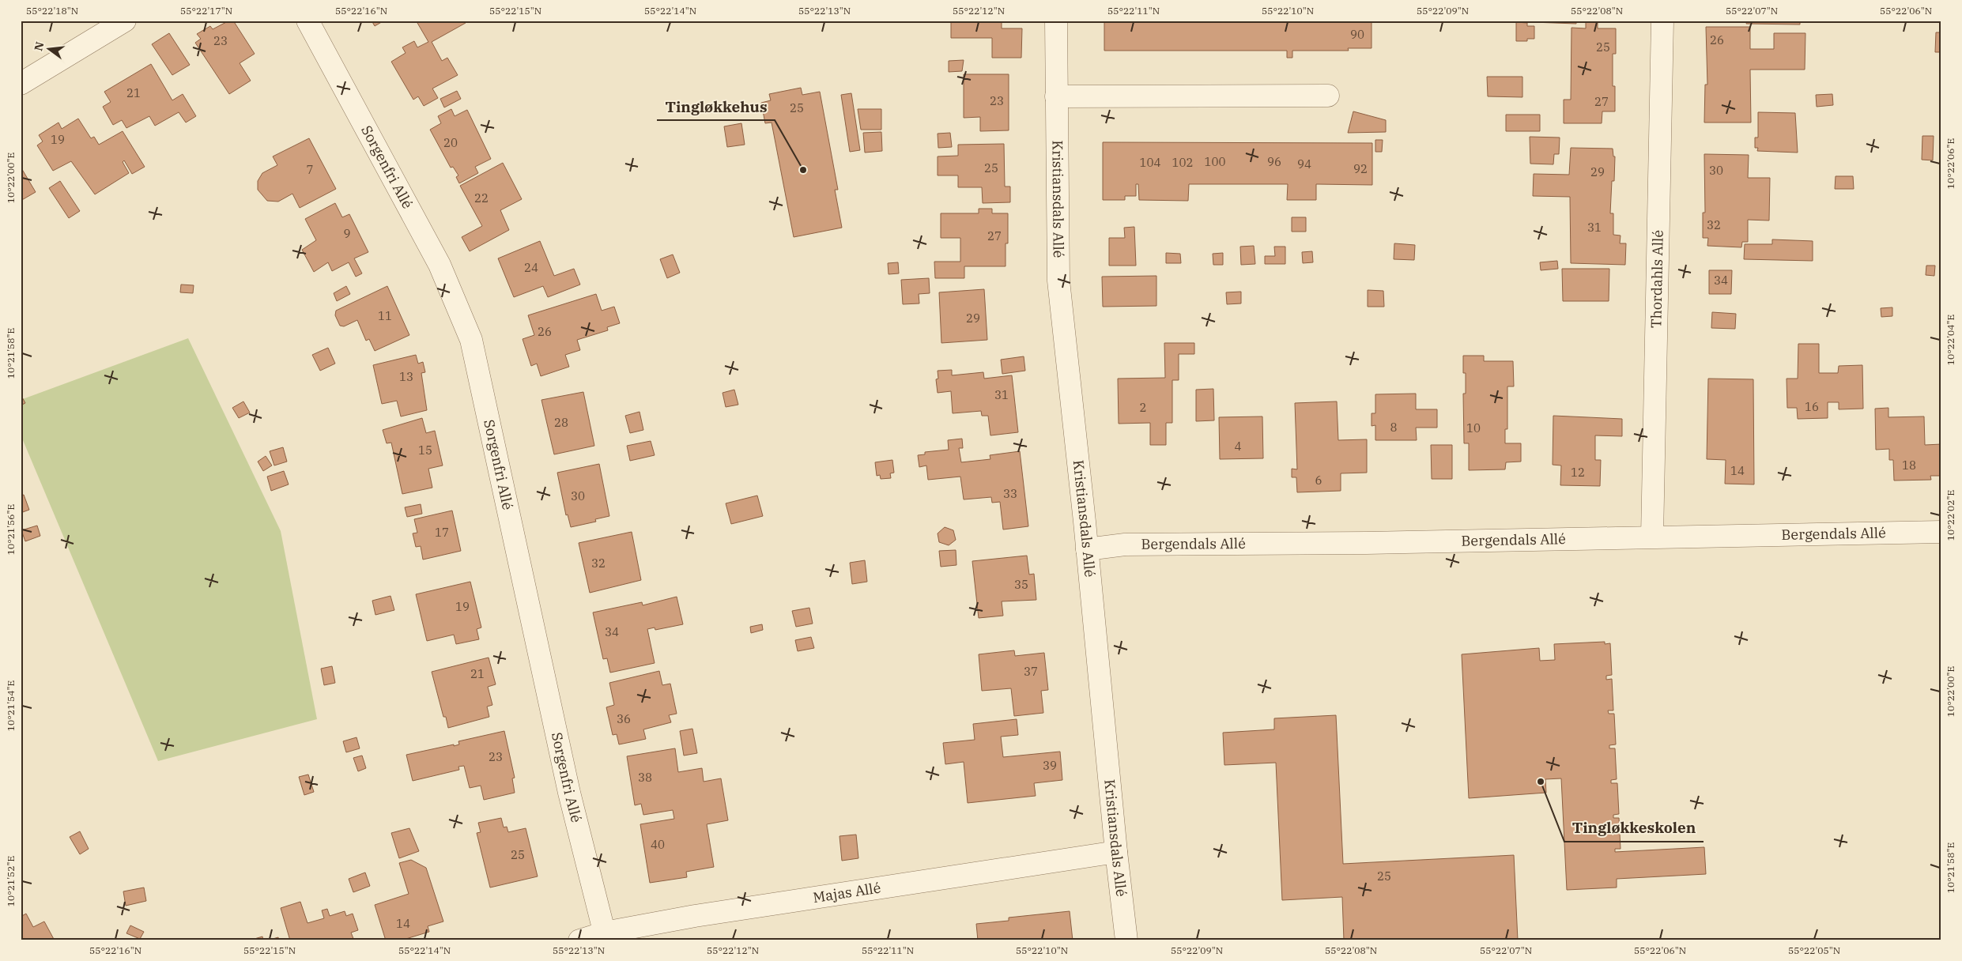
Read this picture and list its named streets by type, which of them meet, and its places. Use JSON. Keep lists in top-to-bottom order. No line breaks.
{"streets":{"street":["Sorgenfri Allé","Kristiansdals Allé","Thordahls Allé","Bergendals Allé","Majas Allé"]},"crossings":[["Sorgenfri Allé","Majas Allé"],["Kristiansdals Allé","Bergendals Allé"],["Kristiansdals Allé","Majas Allé"],["Thordahls Allé","Bergendals Allé"]],"places":["Tingløkkehus","Tingløkkeskolen"],"house_numbers":["90","26","23","25","21","23","27","25","19","20","100","96","104","102","94","25","92","7","30","29","22","32","31","9","27","24","34","11","29","26","13","31","16","2","28","8","10","4","15","18","14","12","6","33","30","17","32","35","19","34","37","21","36","23","39","38","40","25","25","14"],"north":"left","coordinates":["55°22'18\"N","55°22'17\"N","55°22'16\"N","55°22'15\"N","55°22'14\"N","55°22'13\"N","55°22'12\"N","55°22'11\"N","55°22'10\"N","55°22'09\"N","55°22'08\"N","55°22'07\"N","55°22'06\"N","10°22'06\"E","10°22'00\"E","10°22'04\"E","10°21'58\"E","10°22'02\"E","10°21'56\"E","10°21'54\"E","10°21'52\"E","55°22'05\"N"]}
